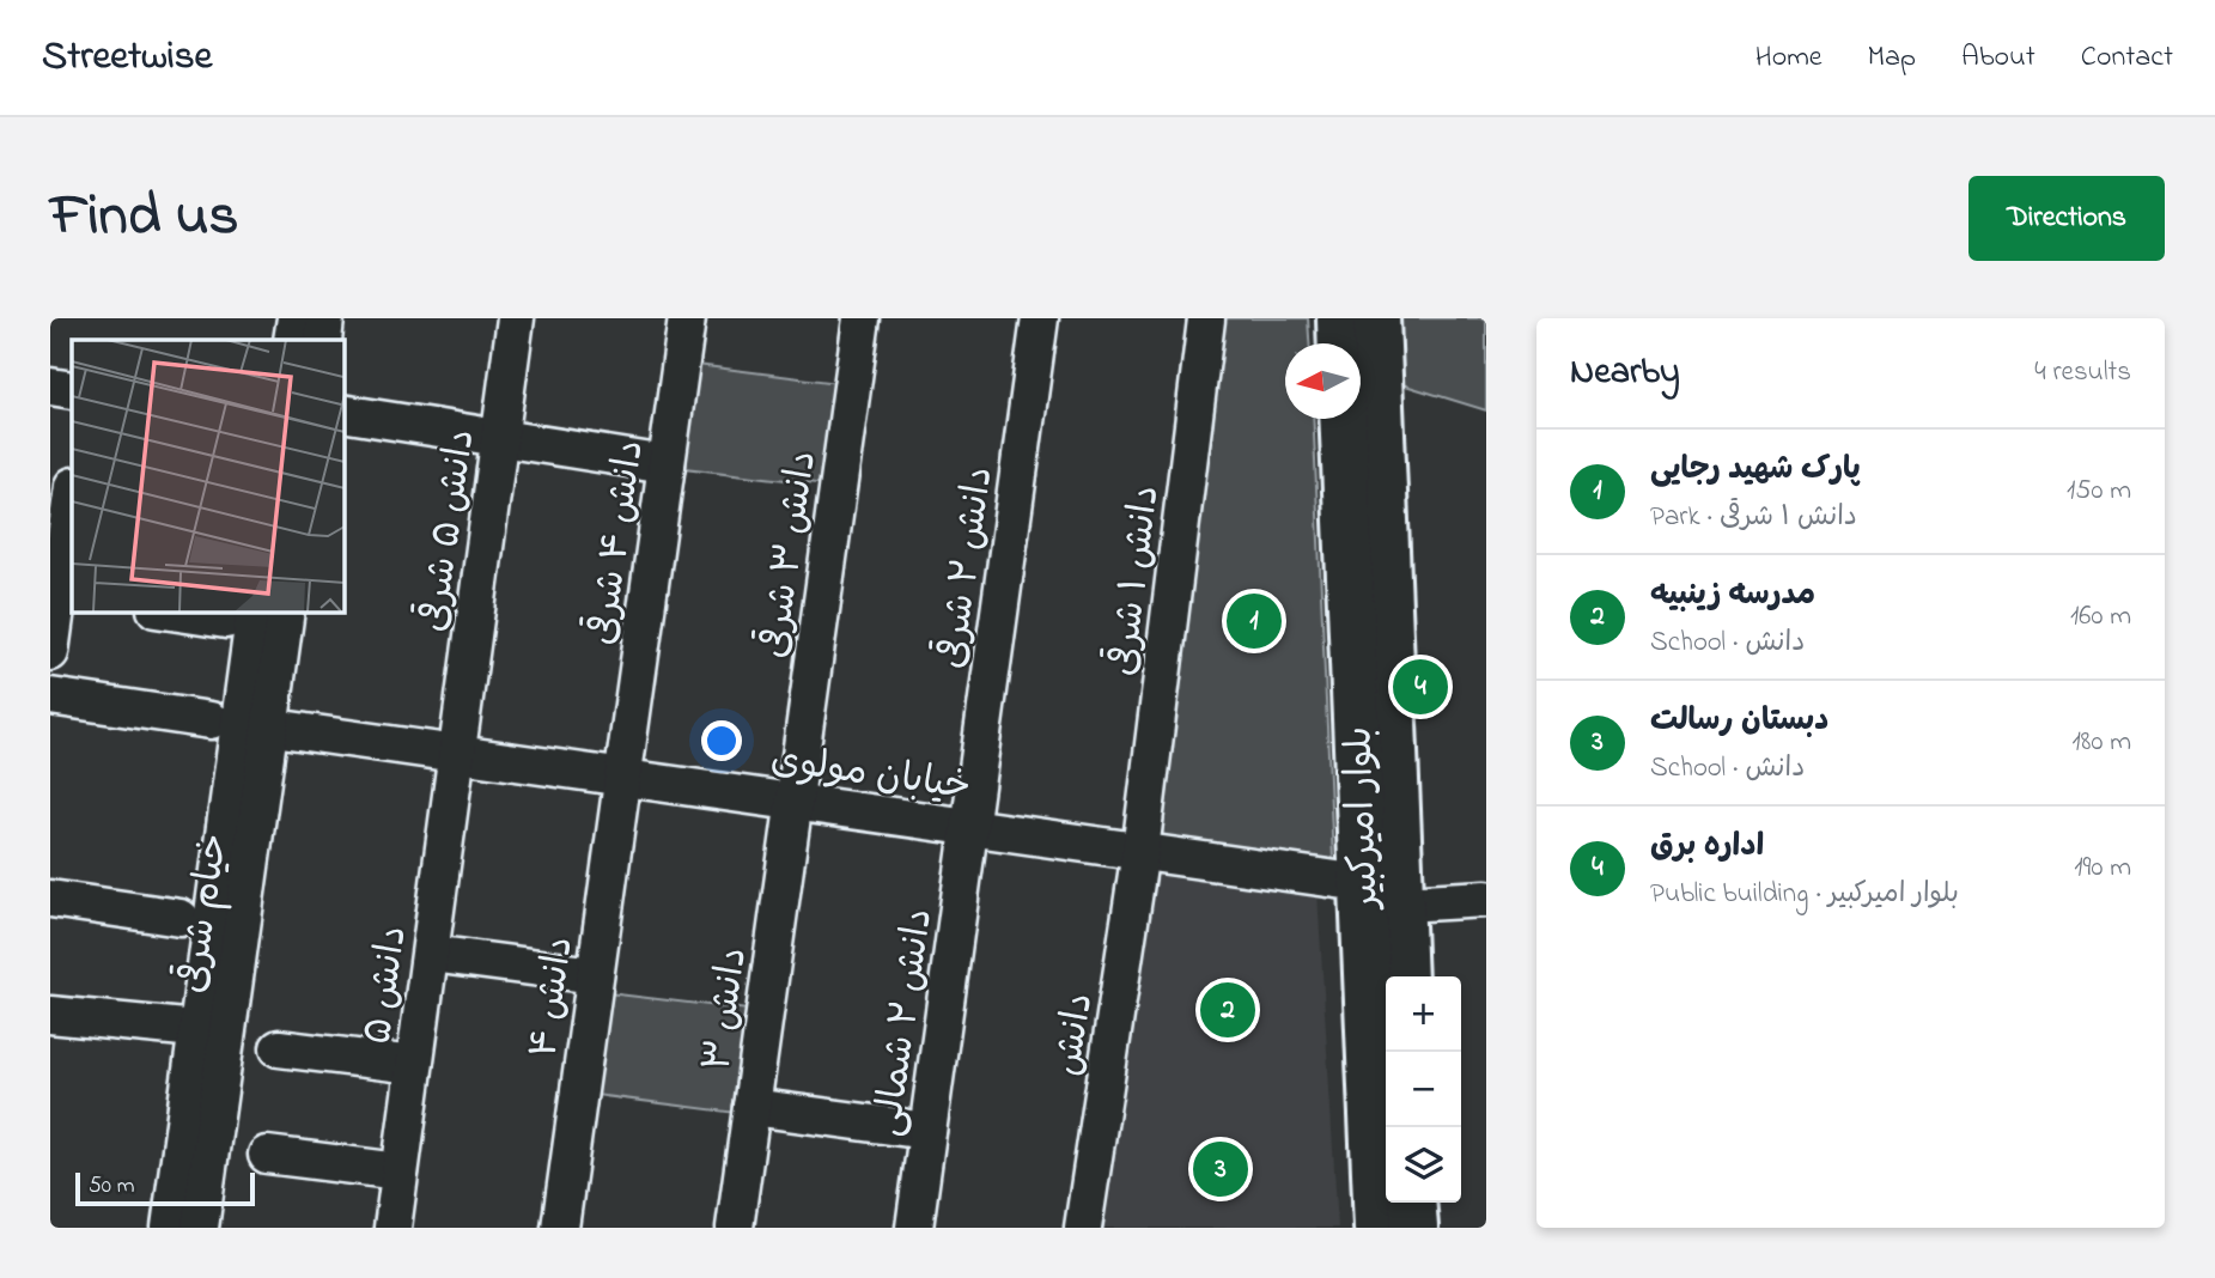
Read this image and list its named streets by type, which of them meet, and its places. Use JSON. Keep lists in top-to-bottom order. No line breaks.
{"streets":{"main road":["بلوار امیرکبیر"],"street":["دانش ۵ شرقی","دانش ۴ شرقی","دانش ۳ شرقی","دانش ۲ شرقی","دانش ۱ شرقی","خیابان مولوی","خیام شرقی","دانش ۵","دانش ۴","دانش ۳","دانش ۲ شمالی","دانش"]},"crossings":[["دانش ۵ شرقی","خیابان مولوی"],["دانش ۵ شرقی","دانش ۵"],["دانش ۴ شرقی","خیابان مولوی"],["دانش ۴ شرقی","دانش ۴"],["دانش ۳ شرقی","خیابان مولوی"],["دانش ۳ شرقی","دانش ۳"],["دانش ۲ شرقی","خیابان مولوی"],["دانش ۲ شرقی","دانش ۲ شمالی"],["دانش ۱ شرقی","خیابان مولوی"],["دانش ۱ شرقی","دانش"],["خیابان مولوی","بلوار امیرکبیر"],["خیابان مولوی","خیام شرقی"],["خیابان مولوی","دانش ۵"],["خیابان مولوی","دانش ۴"],["خیابان مولوی","دانش ۳"],["خیابان مولوی","دانش ۲ شمالی"],["خیابان مولوی","دانش"]],"scale_bar":"50 m","north":"left","page":{"header":"Streetwise","nav":["Home","Map","About","Contact"],"title":"Find us","buttons":"Directions","heading":["Nearby","4 results"],"list":[{"mark":"1","name":"پارک شهید رجایی","note":"Park · دانش ۱ شرقی","value":"150 m"},{"mark":"2","name":"مدرسه زینبیه","note":"School · دانش","value":"160 m"},{"mark":"3","name":"دبستان رسالت","note":"School · دانش","value":"180 m"},{"mark":"4","name":"اداره برق","note":"Public building · بلوار امیرکبیر","value":"190 m"}],"pins":["1","4","2","3"],"map_buttons":["+","−"],"scale":"50 m"}}
